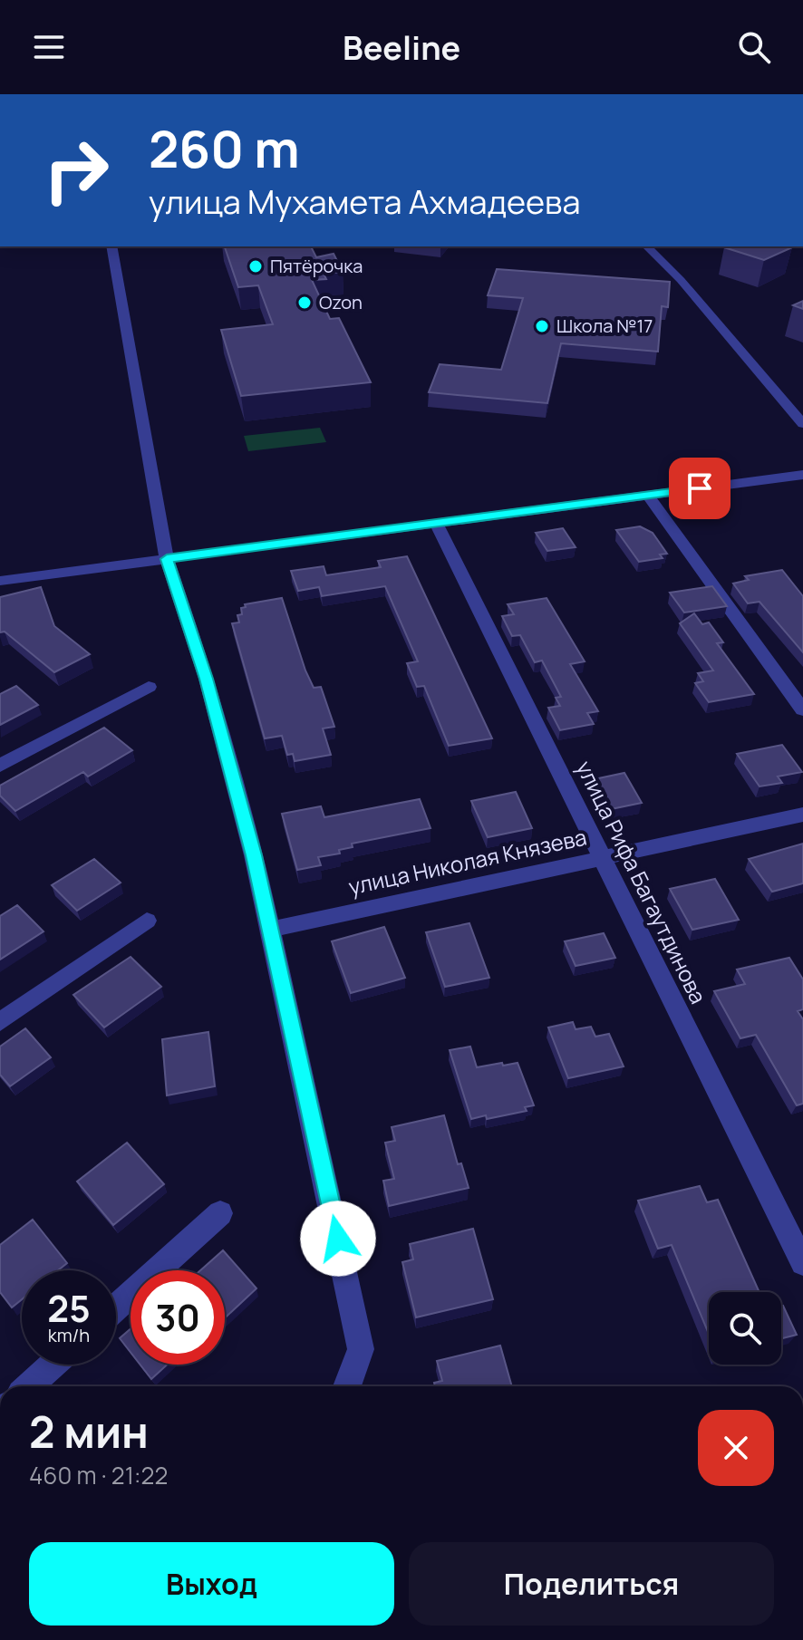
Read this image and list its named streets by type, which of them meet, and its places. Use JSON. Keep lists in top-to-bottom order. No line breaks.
{"streets":{"street":["улица Николая Князева","улица Рифа Багаутдинова"]},"crossings":[["улица Николая Князева","улица Рифа Багаутдинова"]],"places":["Пятёрочка","Ozon","Школа №17"],"page":{"header":"Beeline","turn":["260 m","улица Мухамета Ахмадеева"],"speed":"25 km/h","limit":"30","heading":["2 мин","460 m · 21:22"],"buttons":["Выход","Поделиться"]}}
